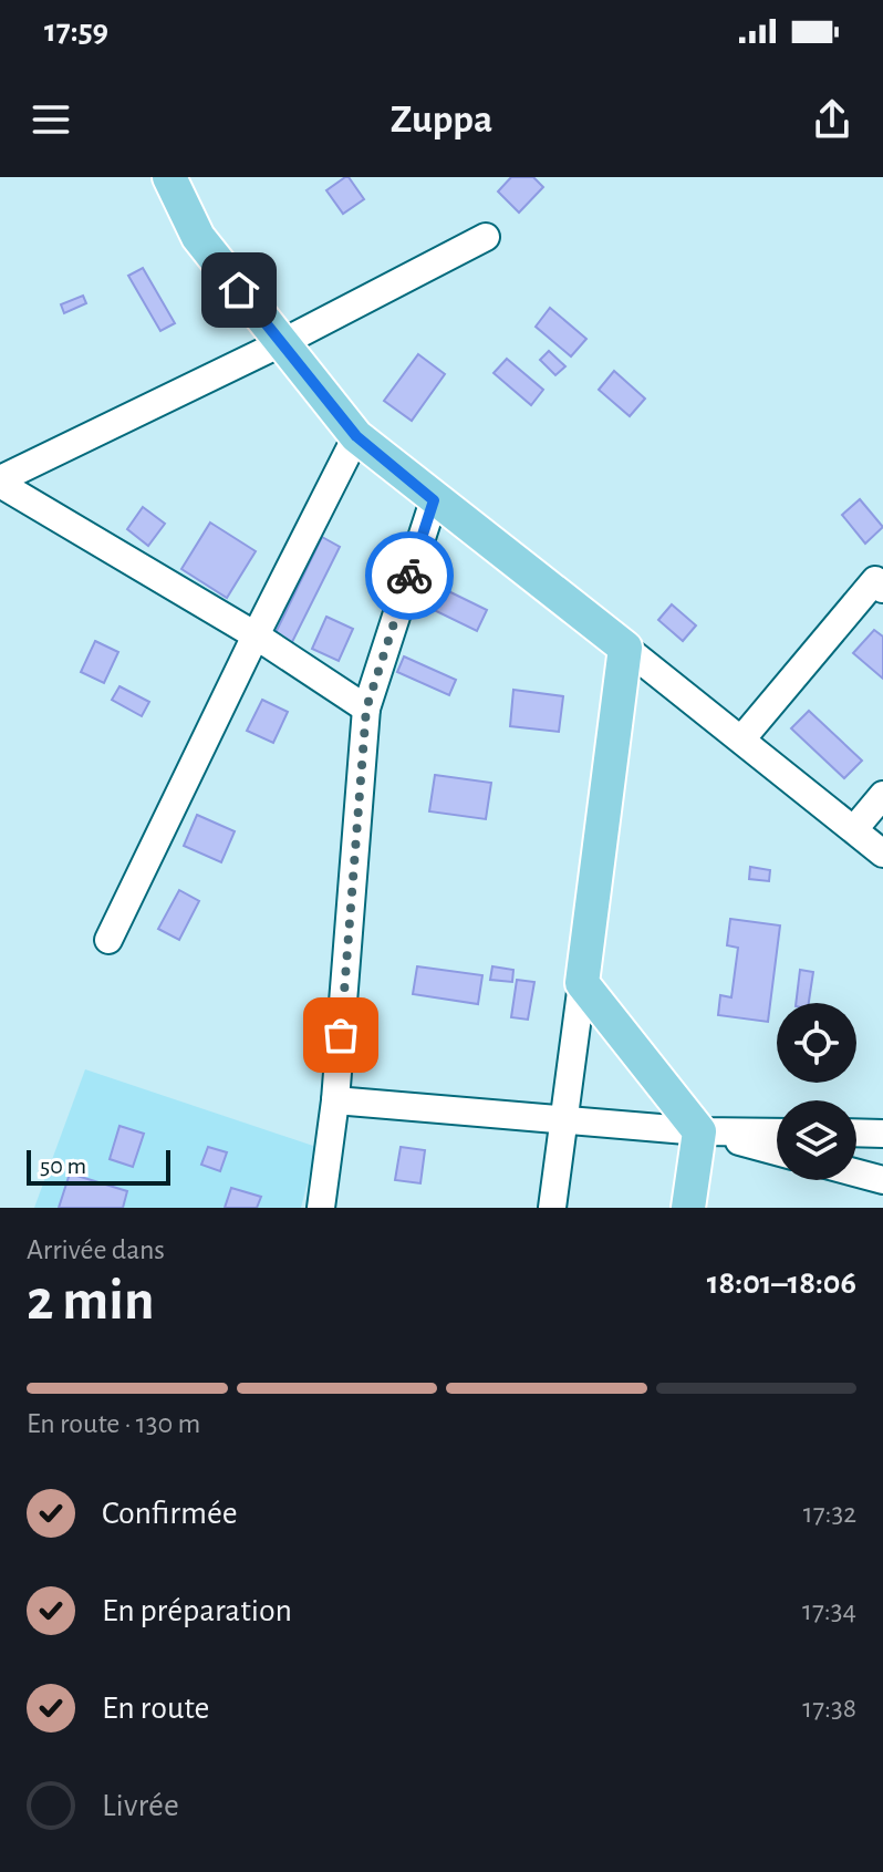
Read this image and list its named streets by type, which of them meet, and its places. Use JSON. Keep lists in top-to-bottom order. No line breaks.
{"scale_bar":"50 m","page":{"status":"17:59","header":"Zuppa","scale":"50 m","heading":["2 min","Arrivée dans","18:01–18:06"],"bar":"En route · 130 m","list":[["Confirmée","17:32"],["En préparation","17:34"],["En route","17:38"],"Livrée"]}}
